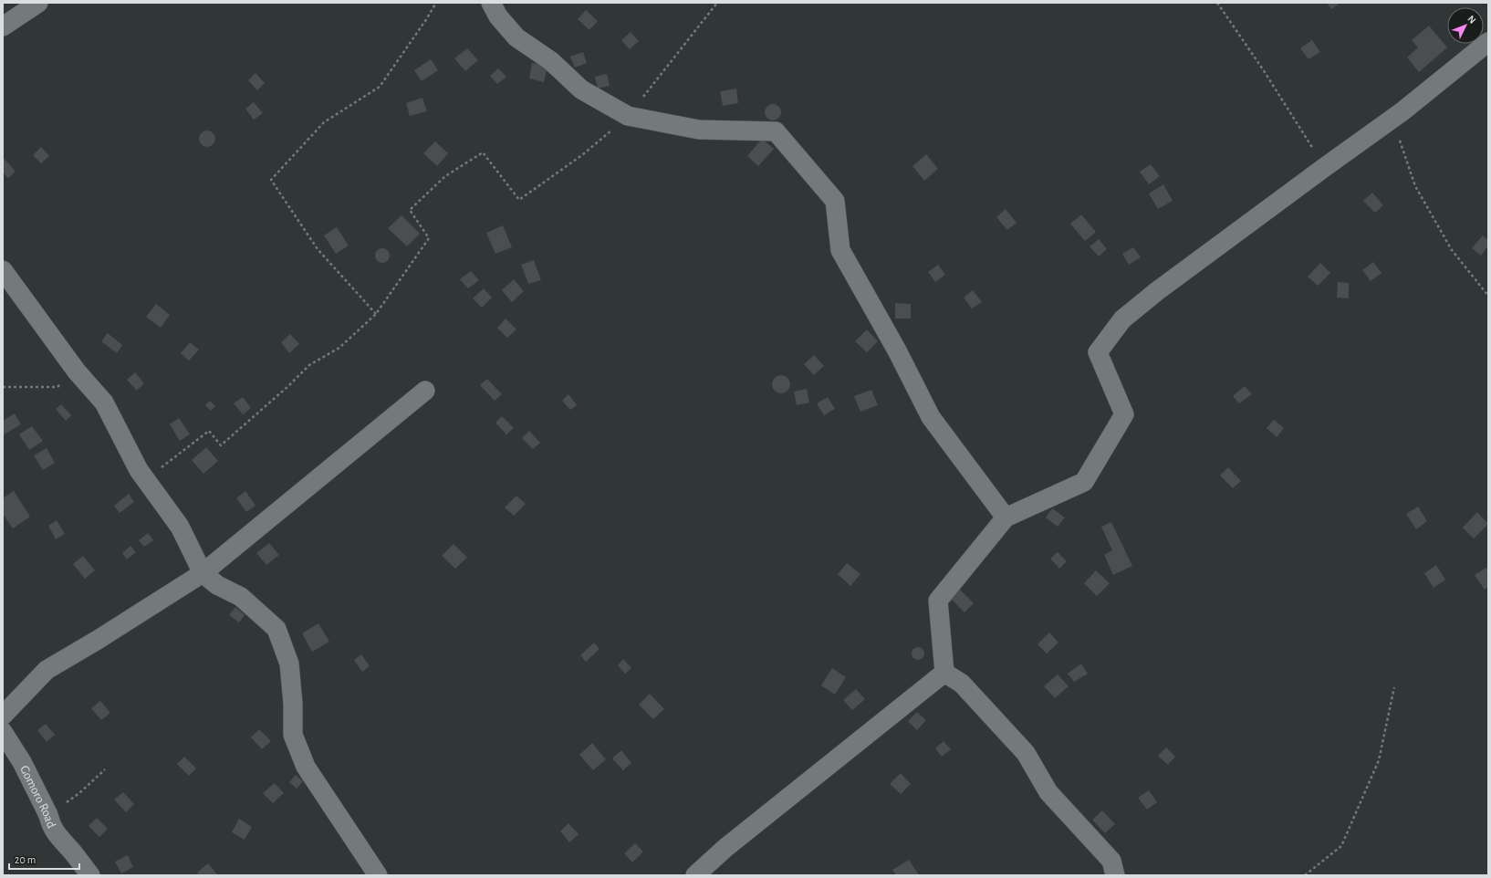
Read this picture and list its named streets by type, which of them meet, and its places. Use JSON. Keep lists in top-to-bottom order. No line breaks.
{"streets":{"street":["Gomoro Road"]},"scale_bar":"20 m","north":"top right"}
